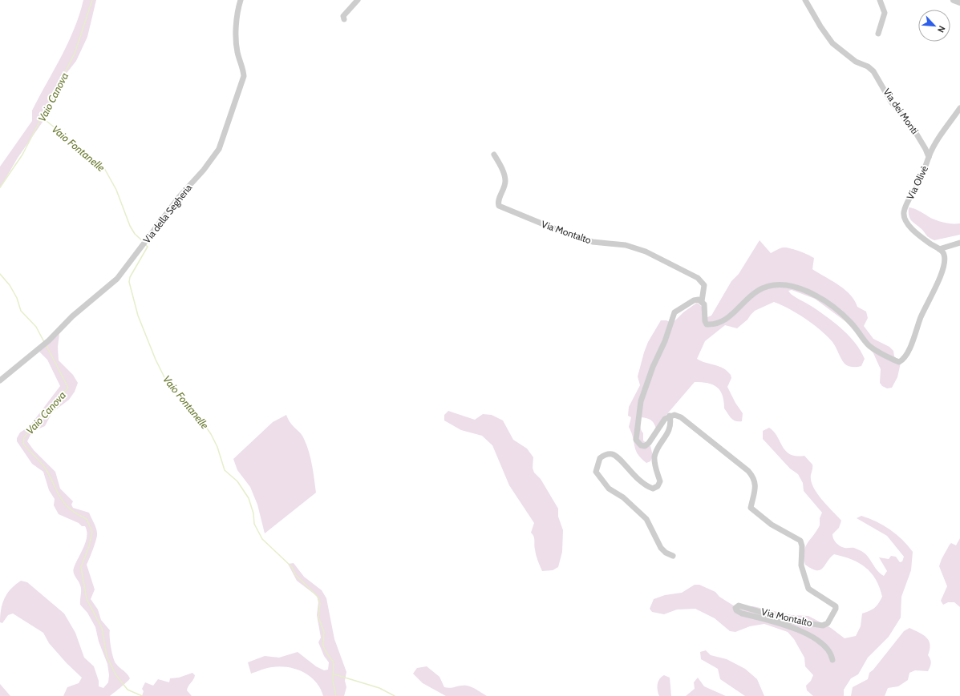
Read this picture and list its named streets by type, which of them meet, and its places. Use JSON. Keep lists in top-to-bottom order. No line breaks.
{"streets":{"street":["Via dei Monti","Via Olivè","Via della Segheria","Via Montalto"]},"crossings":[["Via dei Monti","Via Olivè"],["Via Olivè","Via Montalto"]],"water":["Vaio Canova","Vaio Fontanelle"],"north":"bottom right"}
